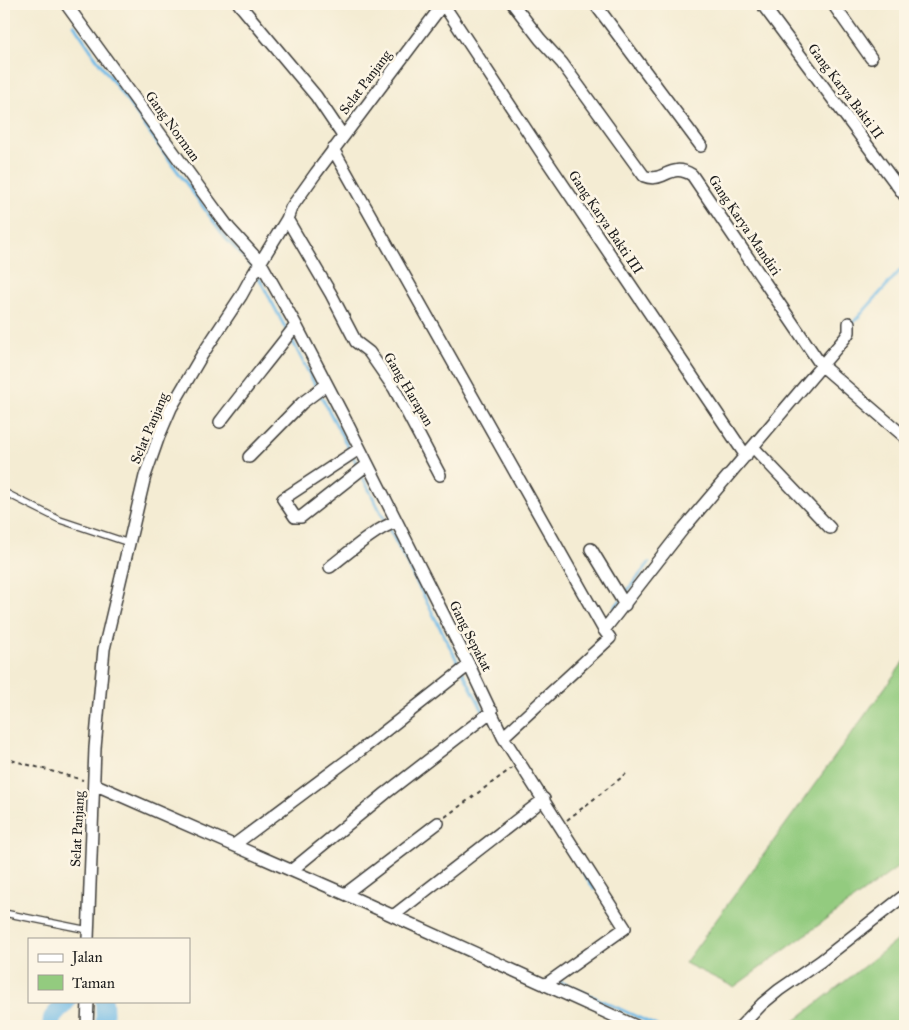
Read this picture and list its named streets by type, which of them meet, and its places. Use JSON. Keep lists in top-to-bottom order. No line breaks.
{"streets":{"street":["Selat Panjang","Gang Karya Bakti II","Gang Norman","Gang Karya Bakti III","Gang Karya Mandiri","Gang Harapan","Gang Sepakat"]},"crossings":[["Selat Panjang","Gang Norman"],["Selat Panjang","Gang Karya Bakti III"],["Selat Panjang","Gang Harapan"],["Selat Panjang","Gang Sepakat"],["Gang Norman","Gang Sepakat"]],"legend":["Jalan","Taman"]}
